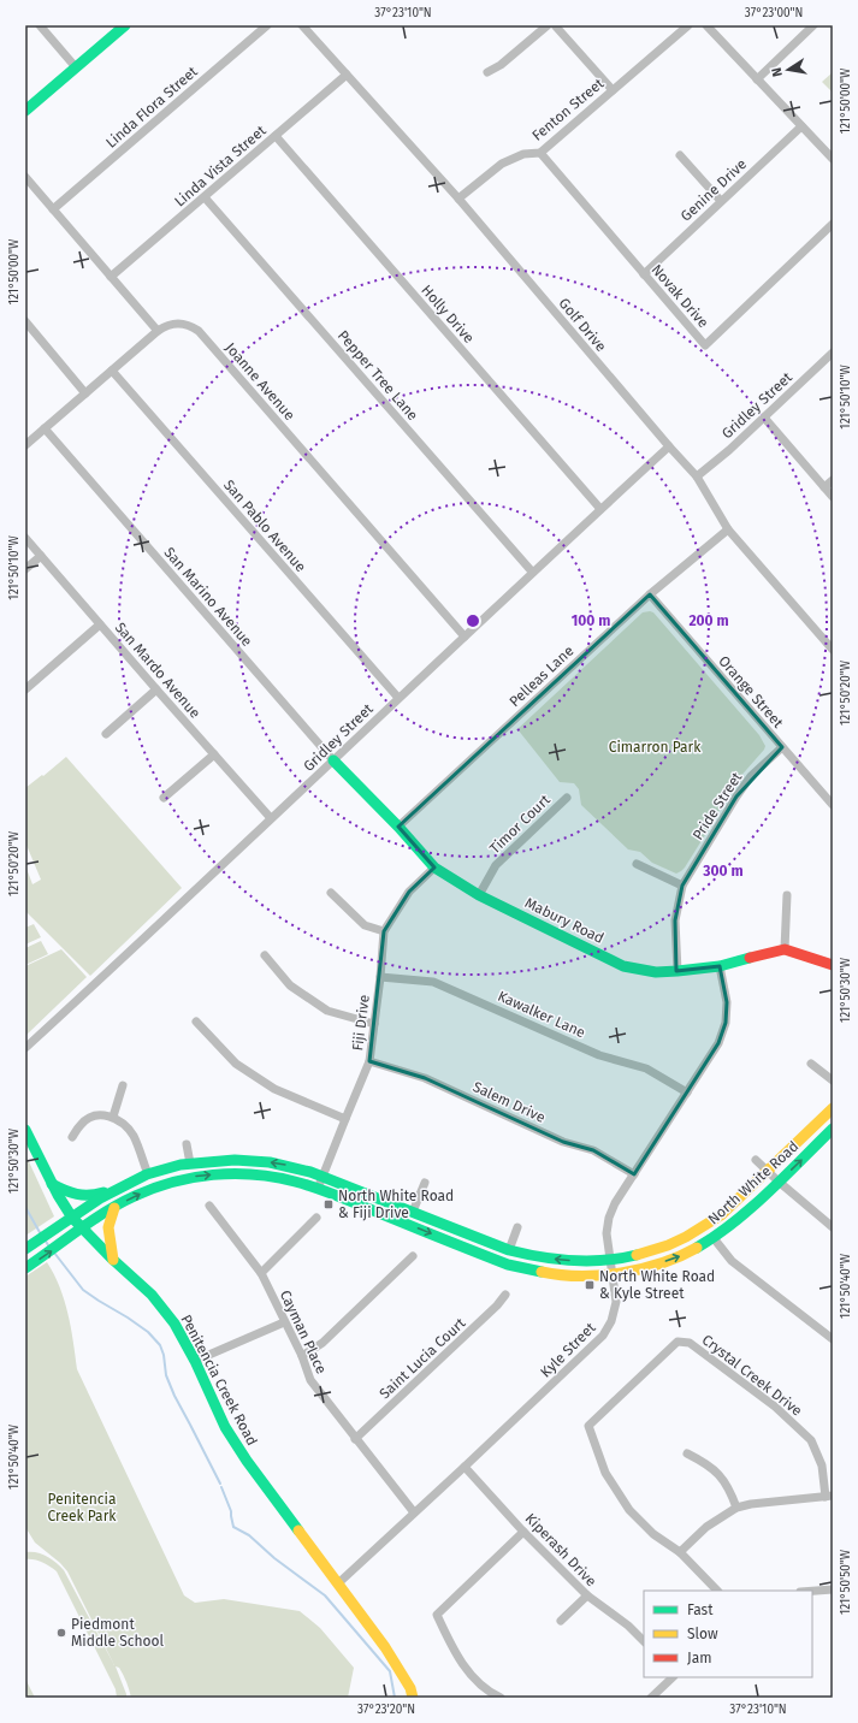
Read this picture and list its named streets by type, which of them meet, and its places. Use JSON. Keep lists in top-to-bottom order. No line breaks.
{"streets":{"main road":["Mabury Road","North White Road","Penitencia Creek Road"],"street":["Linda Flora Street","Fenton Street","Linda Vista Street","Genine Drive","Novak Drive","Holly Drive","Golf Drive","Pepper Tree Lane","Joanne Avenue","Gridley Street","San Pablo Avenue","San Marino Avenue","San Mardo Avenue","Pelleas Lane","Orange Street","Pride Street","Timor Court","Kawalker Lane","Fiji Drive","Salem Drive","Cayman Place","Kyle Street","Saint Lucia Court","Crystal Creek Drive","Kiperash Drive"]},"crossings":[["Fenton Street","Novak Drive"],["Fenton Street","Golf Drive"],["Linda Vista Street","Holly Drive"],["Linda Vista Street","Golf Drive"],["Linda Vista Street","Pepper Tree Lane"],["Genine Drive","Novak Drive"],["Holly Drive","Gridley Street"],["Golf Drive","Gridley Street"],["Golf Drive","Pelleas Lane"],["Pepper Tree Lane","Gridley Street"],["Joanne Avenue","Gridley Street"],["Gridley Street","San Pablo Avenue"],["Gridley Street","San Marino Avenue"],["Gridley Street","San Mardo Avenue"],["Gridley Street","Mabury Road"],["San Marino Avenue","Mabury Road"],["Pelleas Lane","Orange Street"],["Pelleas Lane","Mabury Road"],["Orange Street","Pride Street"],["Pride Street","Mabury Road"],["Timor Court","Mabury Road"],["Mabury Road","Fiji Drive"],["Mabury Road","Kyle Street"],["Kawalker Lane","Fiji Drive"],["Kawalker Lane","Kyle Street"],["Fiji Drive","Salem Drive"],["Fiji Drive","North White Road"],["Salem Drive","Kyle Street"],["North White Road","Kyle Street"],["North White Road","Penitencia Creek Road"],["Cayman Place","Kyle Street"],["Cayman Place","Saint Lucia Court"],["Kyle Street","Penitencia Creek Road"],["Kyle Street","Kiperash Drive"]],"parks":["Cimarron Park","Penitencia Creek Park"],"places":{"transit":["North White Road & Fiji Drive","North White Road & Kyle Street"],"other":["Piedmont Middle School"]},"legend":["Fast","Slow","Jam"],"north":"left","coordinates":["37°23'10\"N","37°23'00\"N","121°50'00\"W","121°50'10\"W","121°50'20\"W","121°50'30\"W","121°50'40\"W","121°50'50\"W","37°23'20\"N"],"rings":["100 m","200 m","300 m"]}
